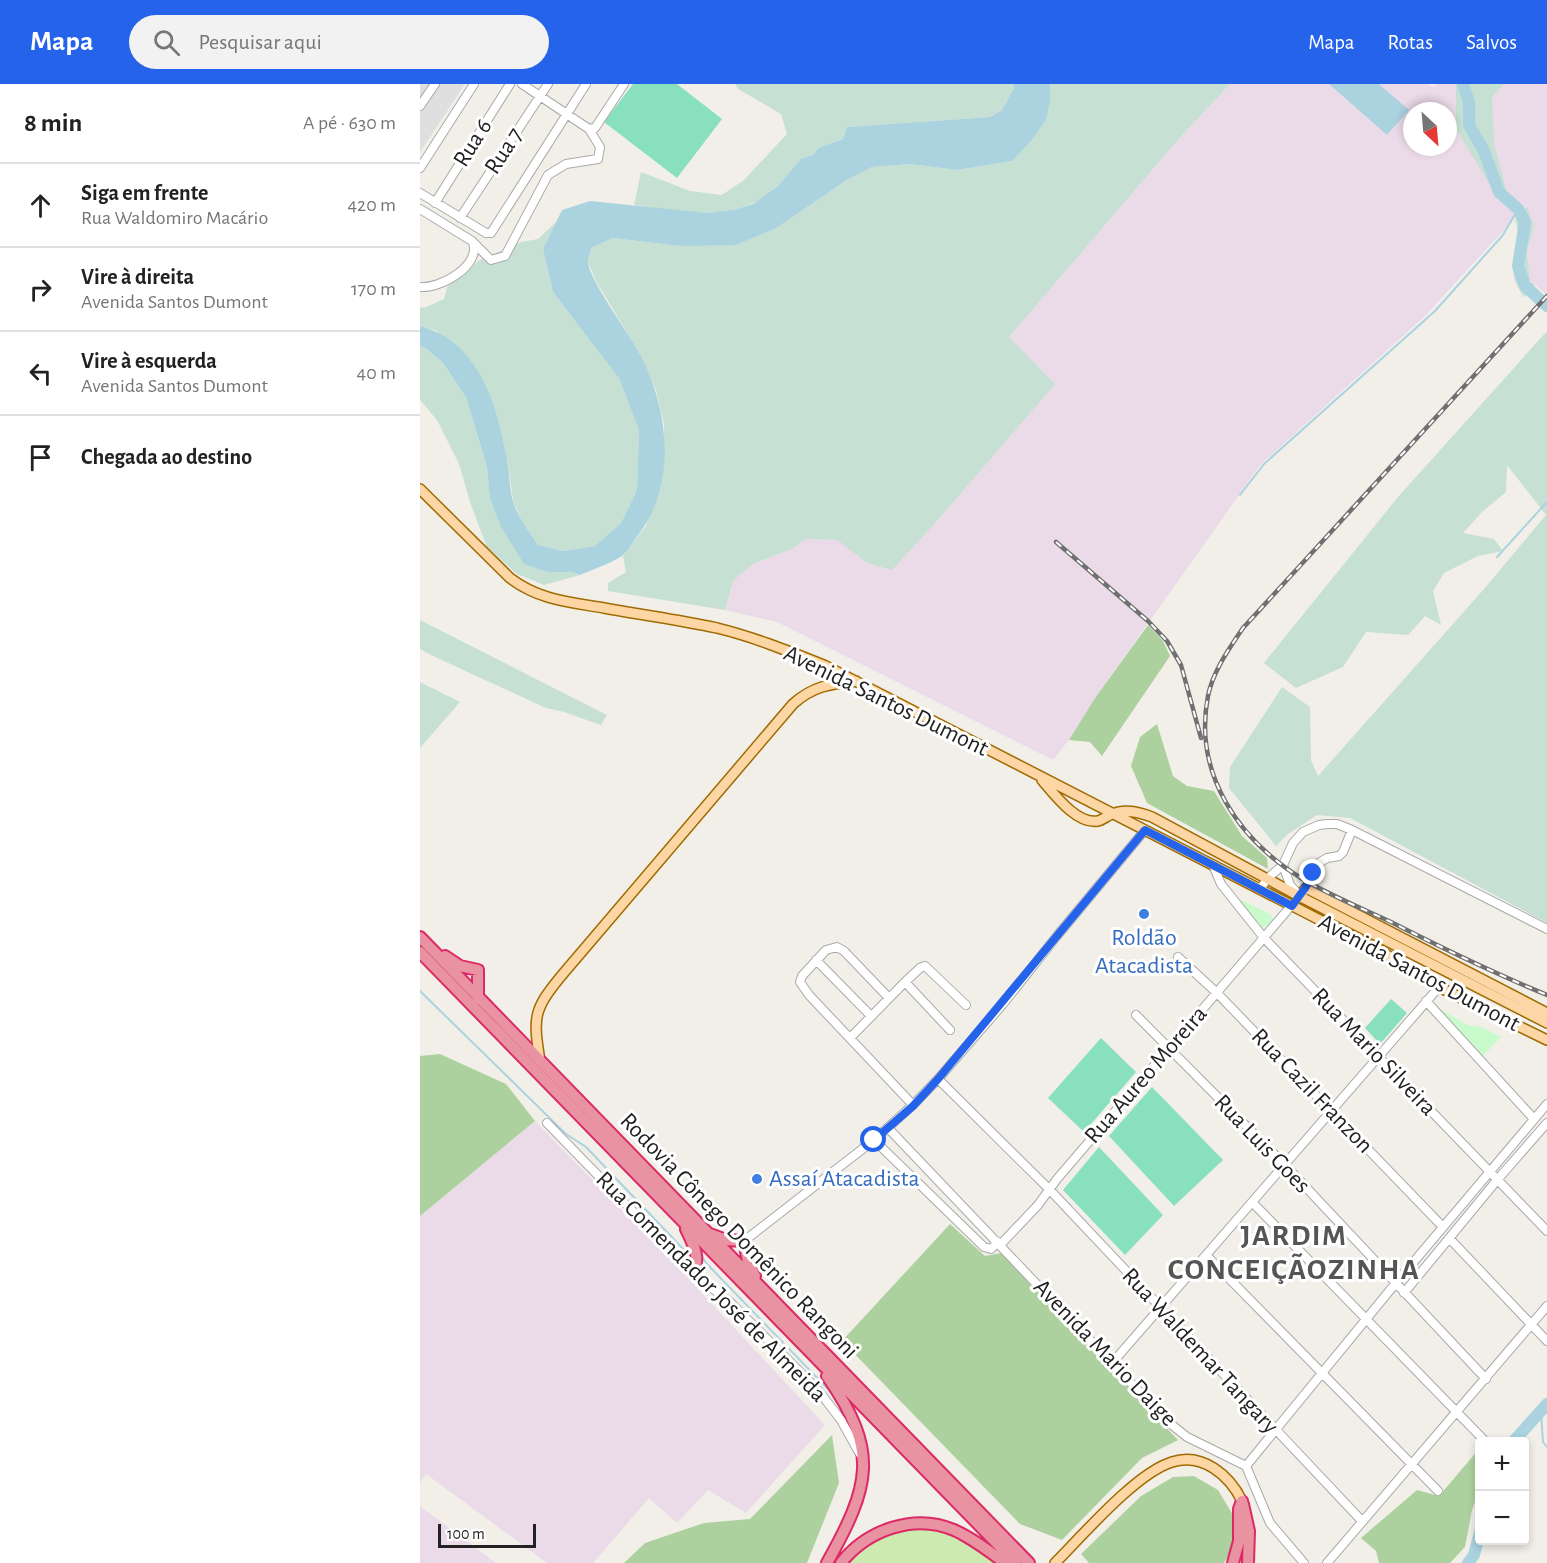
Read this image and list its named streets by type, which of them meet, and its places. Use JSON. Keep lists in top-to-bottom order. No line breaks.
{"streets":{"highway":["Rodovia Cônego Domênico Rangoni"],"main road":["Avenida Santos Dumont"],"street":["Rua 6","Rua 7","Rua Mario Silveira","Rua Aureo Moreira","Rua Cazil Franzon","Rua Luis Goes","Rua Comendador José de Almeida","Rua Waldemar Tangary","Avenida Mario Daige"]},"crossings":[["Avenida Santos Dumont","Rua Mario Silveira"],["Avenida Santos Dumont","Rua Aureo Moreira"],["Rua Mario Silveira","Rua Aureo Moreira"],["Rua Aureo Moreira","Rua Cazil Franzon"],["Rua Aureo Moreira","Rua Luis Goes"],["Rua Aureo Moreira","Rua Waldemar Tangary"],["Rua Aureo Moreira","Avenida Mario Daige"]],"districts":["JARDIM CONCEIÇÃOZINHA"],"places":["Roldão Atacadista","Assaí Atacadista"],"scale_bar":"100 m","north":"bottom right","page":{"header":"Mapa","search":"Pesquisar aqui","nav":["Mapa","Rotas","Salvos"],"heading":["8 min","A pé · 630 m"],"list":[["Siga em frente","Rua Waldomiro Macário","420 m"],["Vire à direita","Avenida Santos Dumont","170 m"],["Vire à esquerda","Avenida Santos Dumont","40 m"],"Chegada ao destino"],"map_buttons":["+","−"],"scale":"100 m"}}
